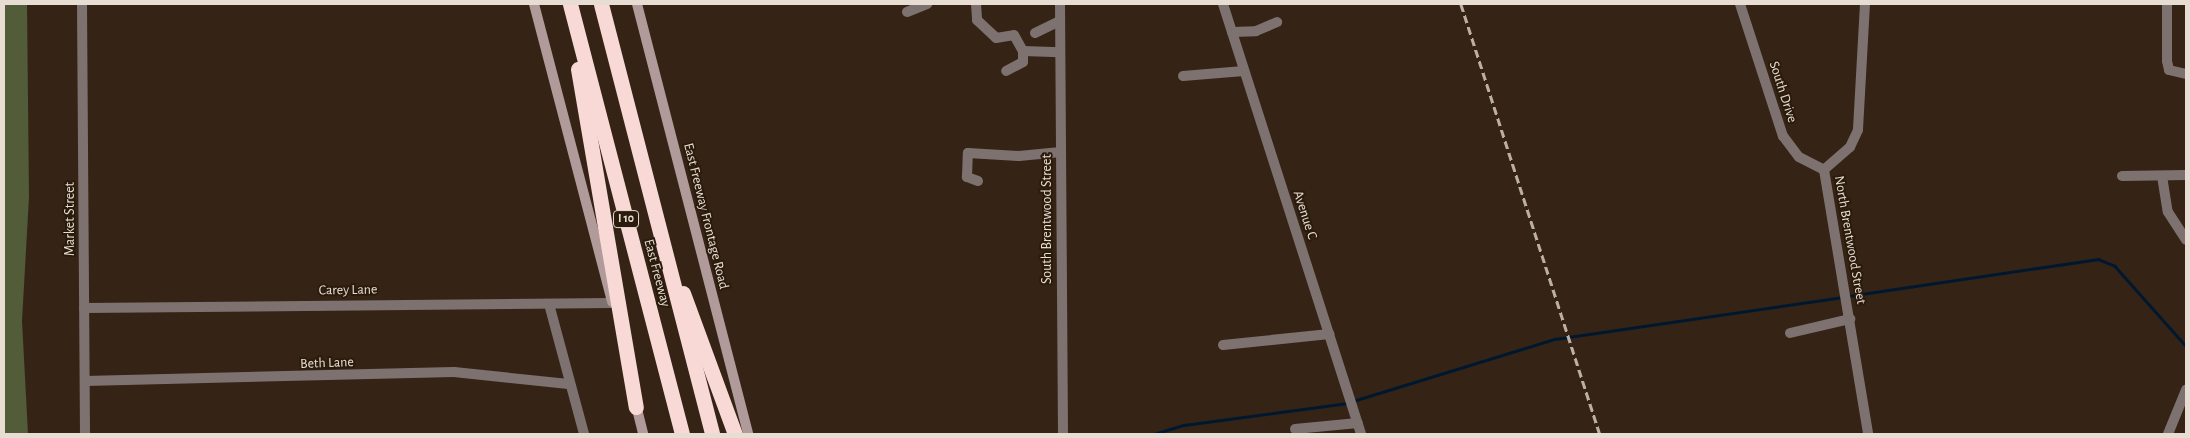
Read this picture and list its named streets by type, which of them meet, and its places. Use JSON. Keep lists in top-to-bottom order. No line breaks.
{"streets":{"highway":["I 10","East Freeway"],"main road":["East Freeway Frontage Road"],"street":["South Drive","Avenue C","Market Street","South Brentwood Street","North Brentwood Street","Carey Lane","Beth Lane"]},"crossings":[["South Drive","North Brentwood Street"],["Market Street","Carey Lane"],["Market Street","Beth Lane"]]}
